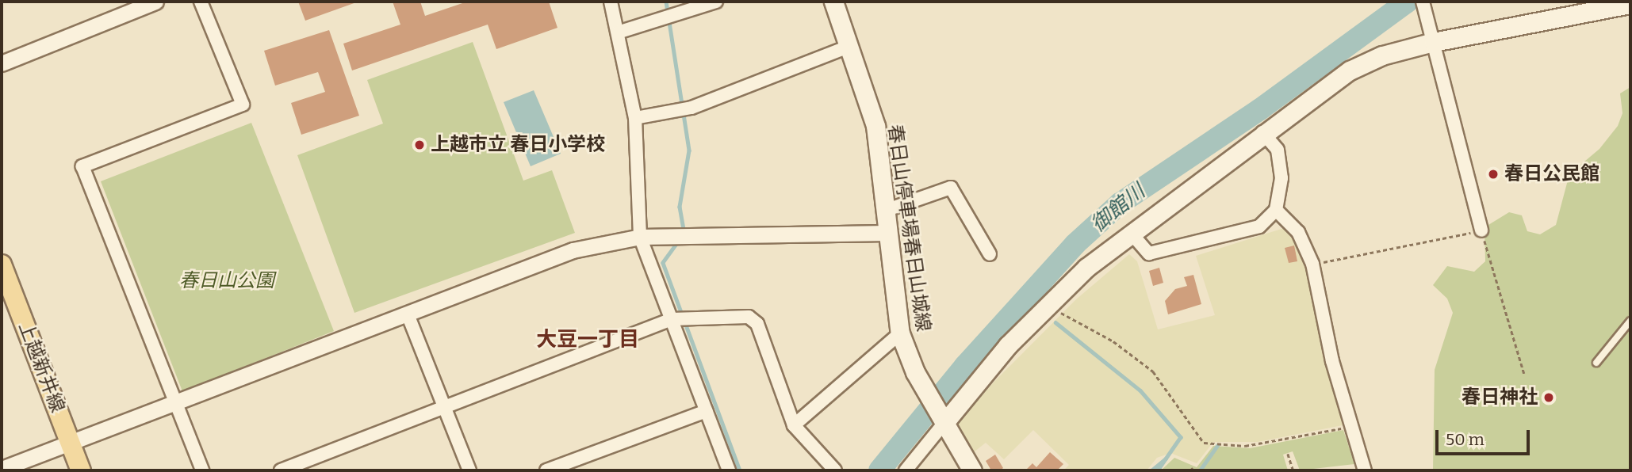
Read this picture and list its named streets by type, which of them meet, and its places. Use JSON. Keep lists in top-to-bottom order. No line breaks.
{"streets":{"main road":["春日山停車場春日山城線","上越新井線"]},"districts":["大豆一丁目"],"water":["御館川"],"parks":["春日山公園"],"places":["上越市立 春日小学校","春日公民館","春日神社"],"scale_bar":"50 m"}
